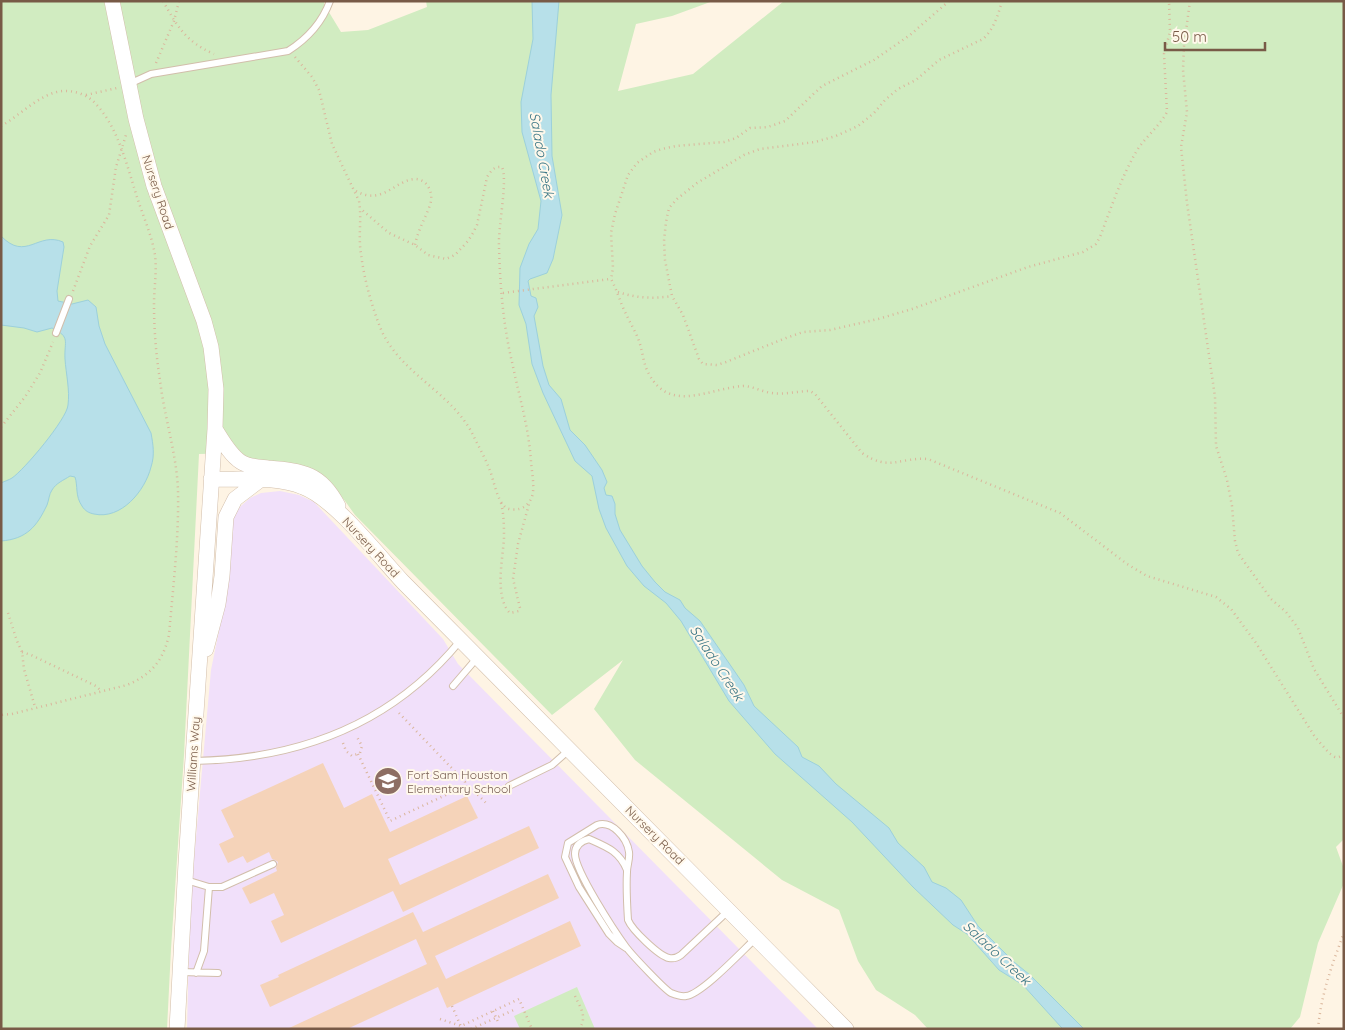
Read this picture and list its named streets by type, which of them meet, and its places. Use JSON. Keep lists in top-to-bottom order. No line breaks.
{"streets":{"street":["Nursery Road","Williams Way"]},"crossings":[["Nursery Road","Williams Way"]],"water":["Salado Creek"],"places":{"school or university":["Fort Sam Houston Elementary School"]},"scale_bar":"50 m"}
